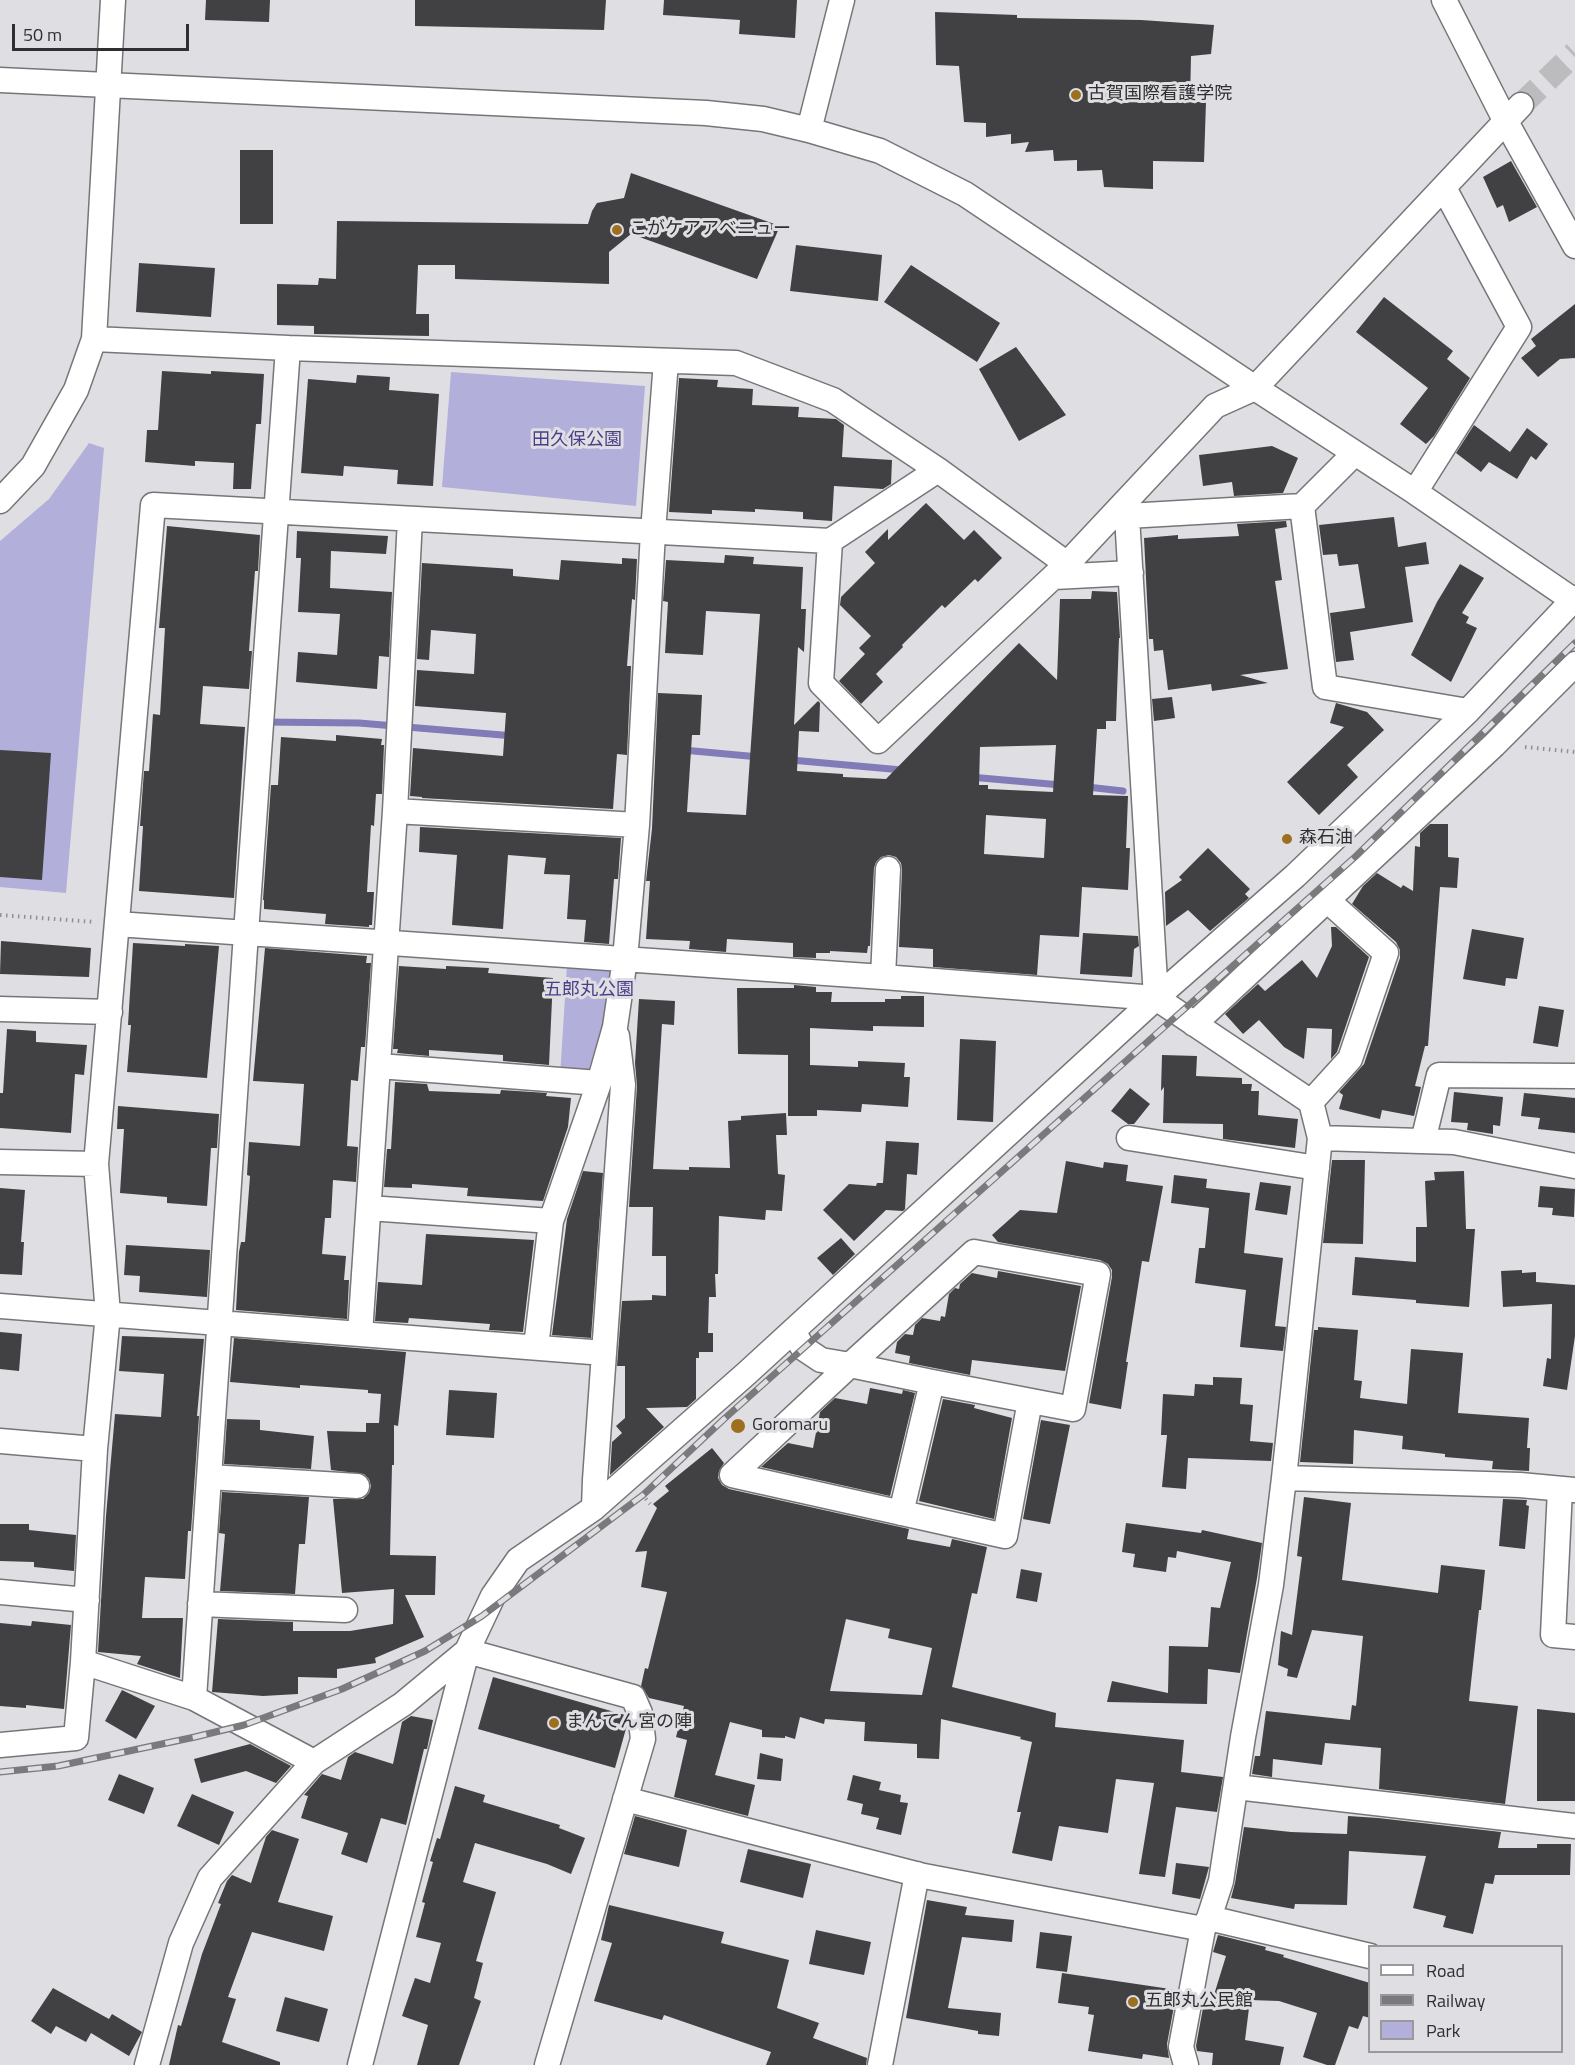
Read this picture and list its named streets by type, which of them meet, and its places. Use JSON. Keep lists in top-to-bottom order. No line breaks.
{"parks":["田久保公園","五郎丸公園"],"places":["古賀国際看護学院","こがケアアベニュー","森石油","Goromaru","まんてん宮の陣","五郎丸公民館"],"legend":["Road","Railway","Park"],"scale_bar":"50 m"}
